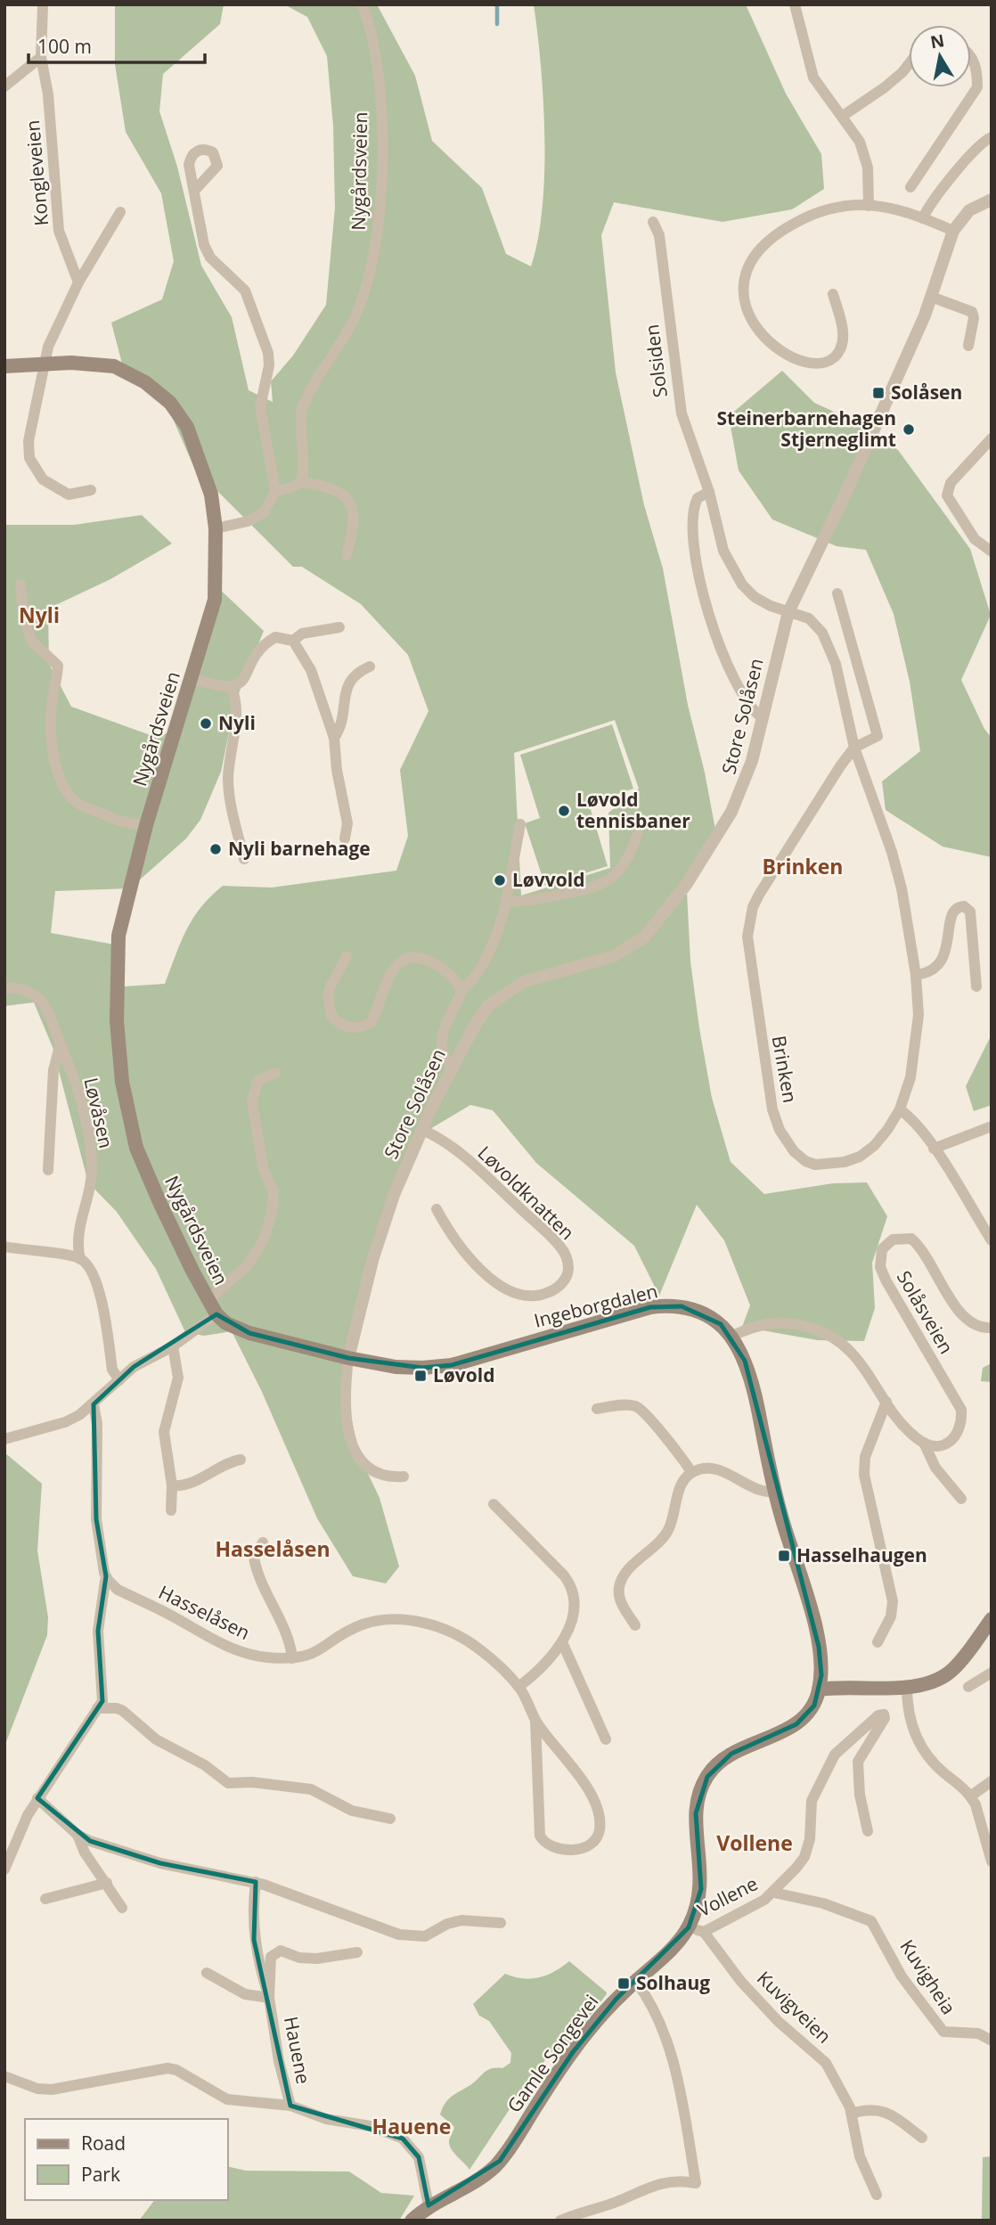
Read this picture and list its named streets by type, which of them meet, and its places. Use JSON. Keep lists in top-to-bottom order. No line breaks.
{"streets":{"main road":["Nygårdsveien","Ingeborgdalen","Gamle Songevei"],"street":["Kongleveien","Solsiden","Store Solåsen","Brinken","Løvåsen","Løvoldknatten","Solåsveien","Hasselåsen","Vollene","Kuvigheia","Kuvigveien","Hauene"]},"crossings":[["Nygårdsveien","Ingeborgdalen"],["Solsiden","Store Solåsen"],["Solsiden","Brinken"],["Store Solåsen","Brinken"],["Store Solåsen","Løvoldknatten"],["Store Solåsen","Ingeborgdalen"],["Ingeborgdalen","Gamle Songevei"],["Vollene","Kuvigheia"],["Vollene","Kuvigveien"],["Vollene","Gamle Songevei"],["Hauene","Gamle Songevei"]],"districts":["Nyli","Brinken","Hasselåsen","Vollene","Hauene"],"places":{"transit":["Solåsen","Løvold","Hasselhaugen","Solhaug"],"other":["Steinerbarnehagen Stjerneglimt","Nyli","Løvold tennisbaner","Nyli barnehage","Løvvold"]},"legend":["Road","Park"],"scale_bar":"100 m","north":"top"}
